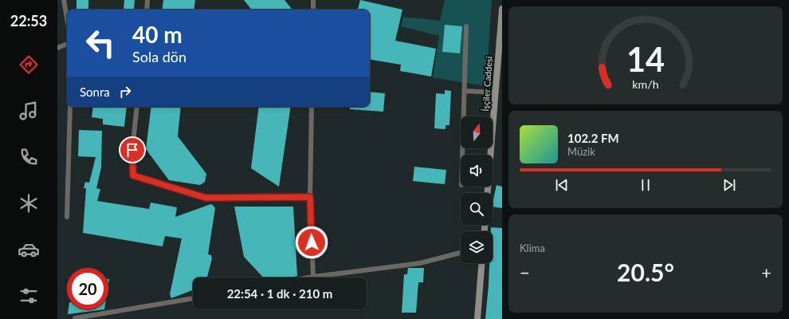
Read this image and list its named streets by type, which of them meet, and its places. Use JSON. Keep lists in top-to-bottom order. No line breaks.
{"streets":{"street":["İşçiler Caddesi"]},"north":"top","page":{"tabs":"22:53","turn":["40 m","Sola dön"],"then":"Sonra","song":["102.2 FM","Müzik"],"tile":"Klima","heat":["−","20.5°","+"],"limit":"20","trip":"22:54 · 1 dk · 210 m","gauge":["14","km/h"]}}
